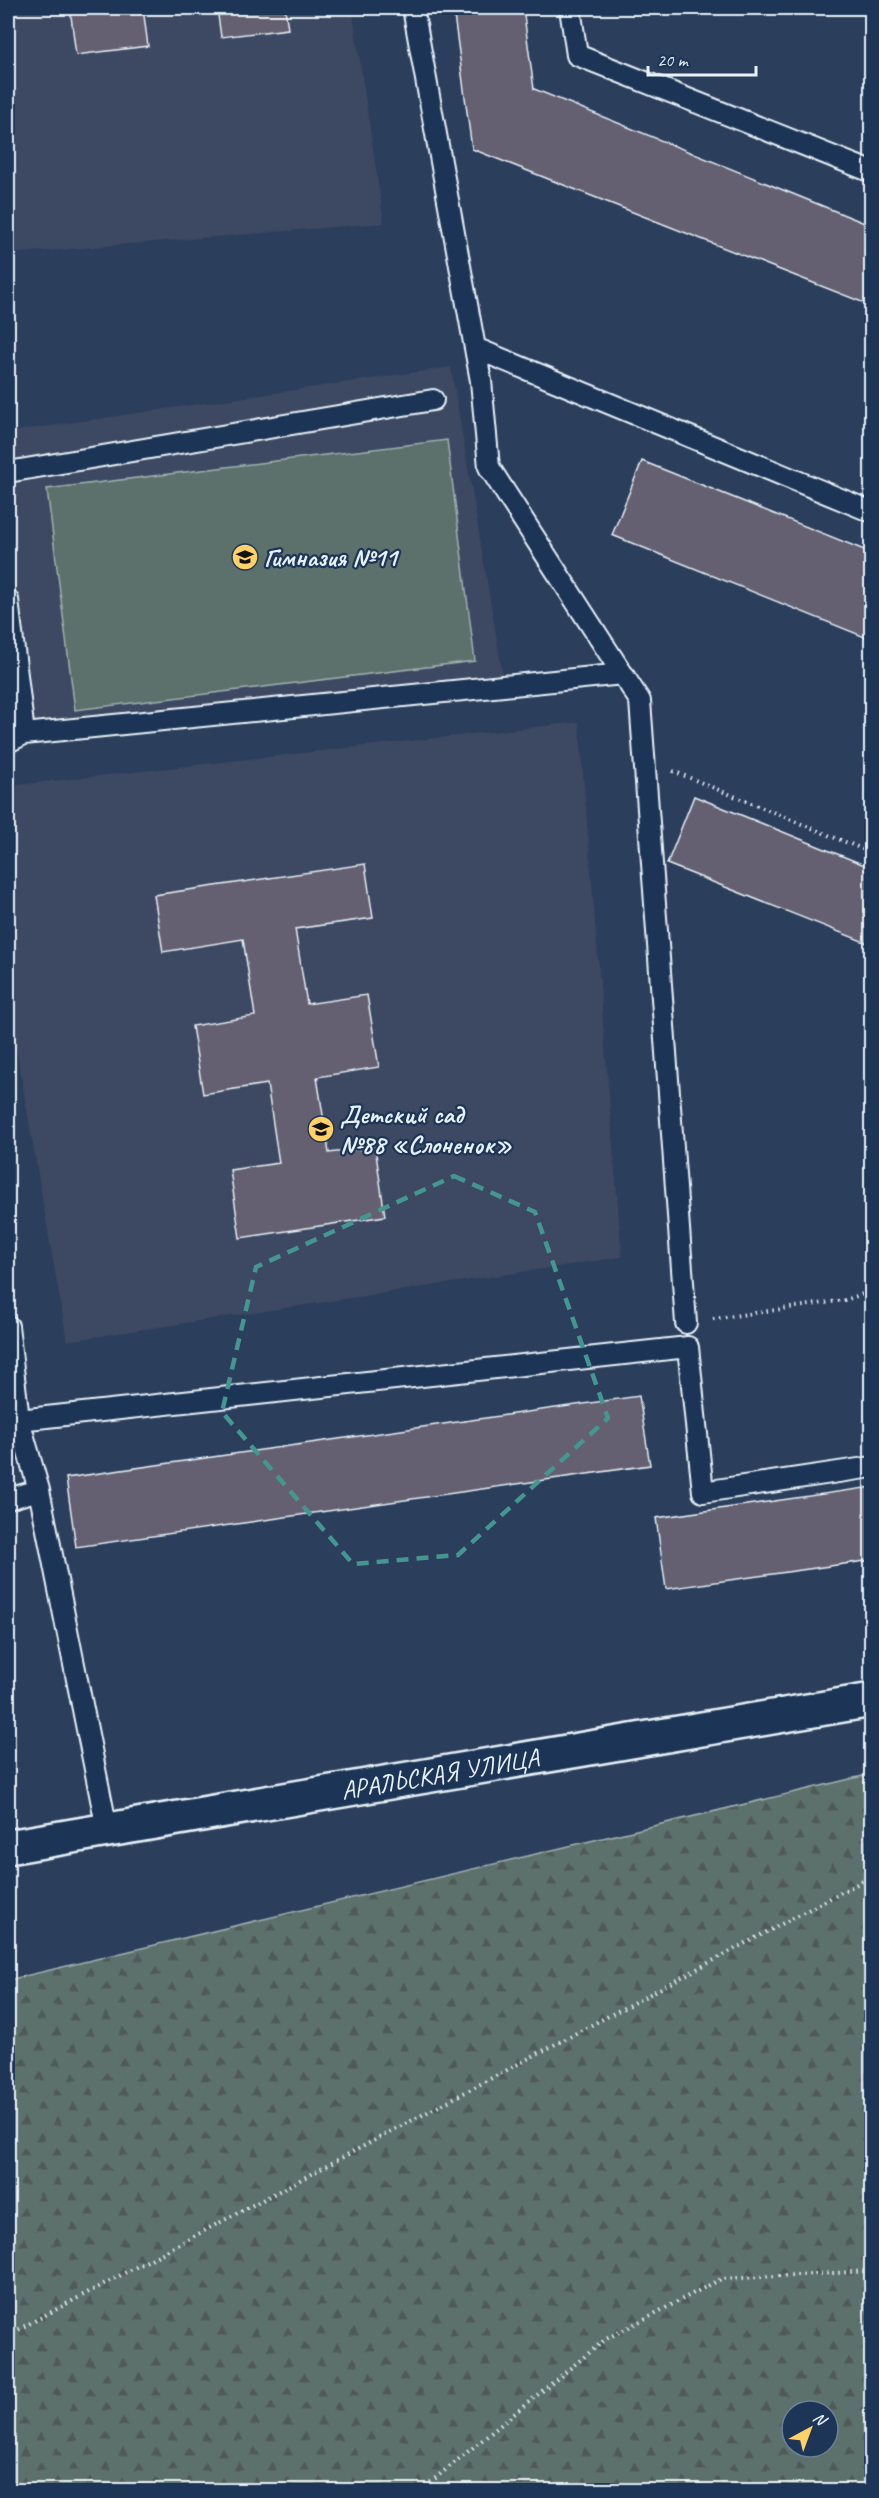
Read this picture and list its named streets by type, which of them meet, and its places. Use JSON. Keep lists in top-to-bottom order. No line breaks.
{"streets":{"street":["АРАЛЬСКАЯ УЛИЦА"]},"places":{"school or university":["Гимназия №11","Детский сад №88 «Слоненок»"]},"scale_bar":"20 m","north":"top right"}
